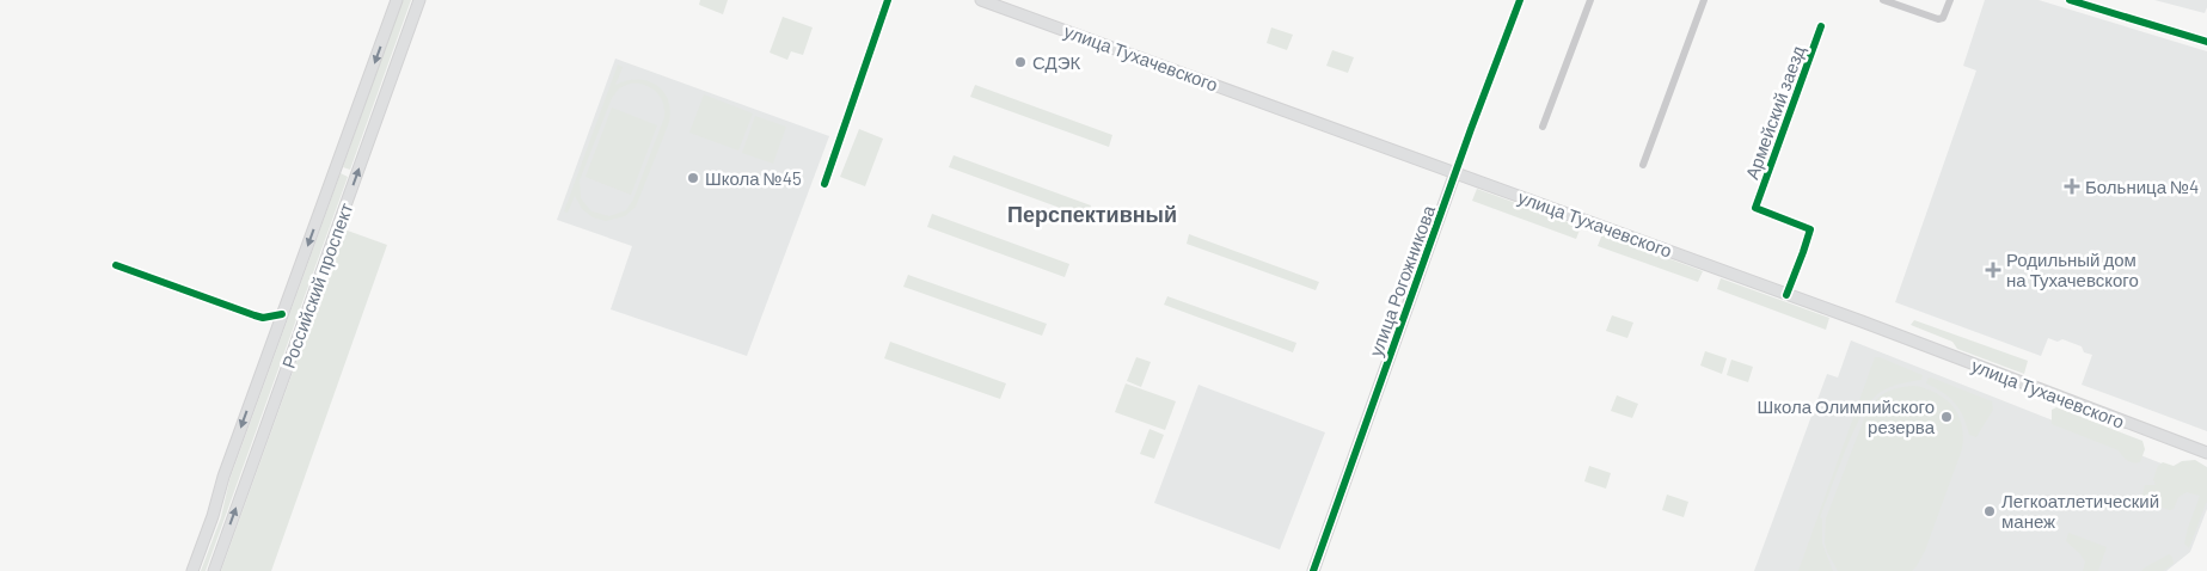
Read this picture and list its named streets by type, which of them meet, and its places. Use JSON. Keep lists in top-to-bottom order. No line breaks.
{"streets":{"main road":["улица Тухачевского","улица Рогожникова","Российский проспект"],"street":["Армейский заезд"]},"crossings":[["улица Тухачевского","Армейский заезд"],["улица Тухачевского","улица Рогожникова"]],"districts":["Перспективный"],"places":{"other":["СДЭК","Школа №45","Школа Олимпийского резерва","Легкоатлетический манеж"],"health":["Больница №4","Родильный дом на Тухачевского"]}}
